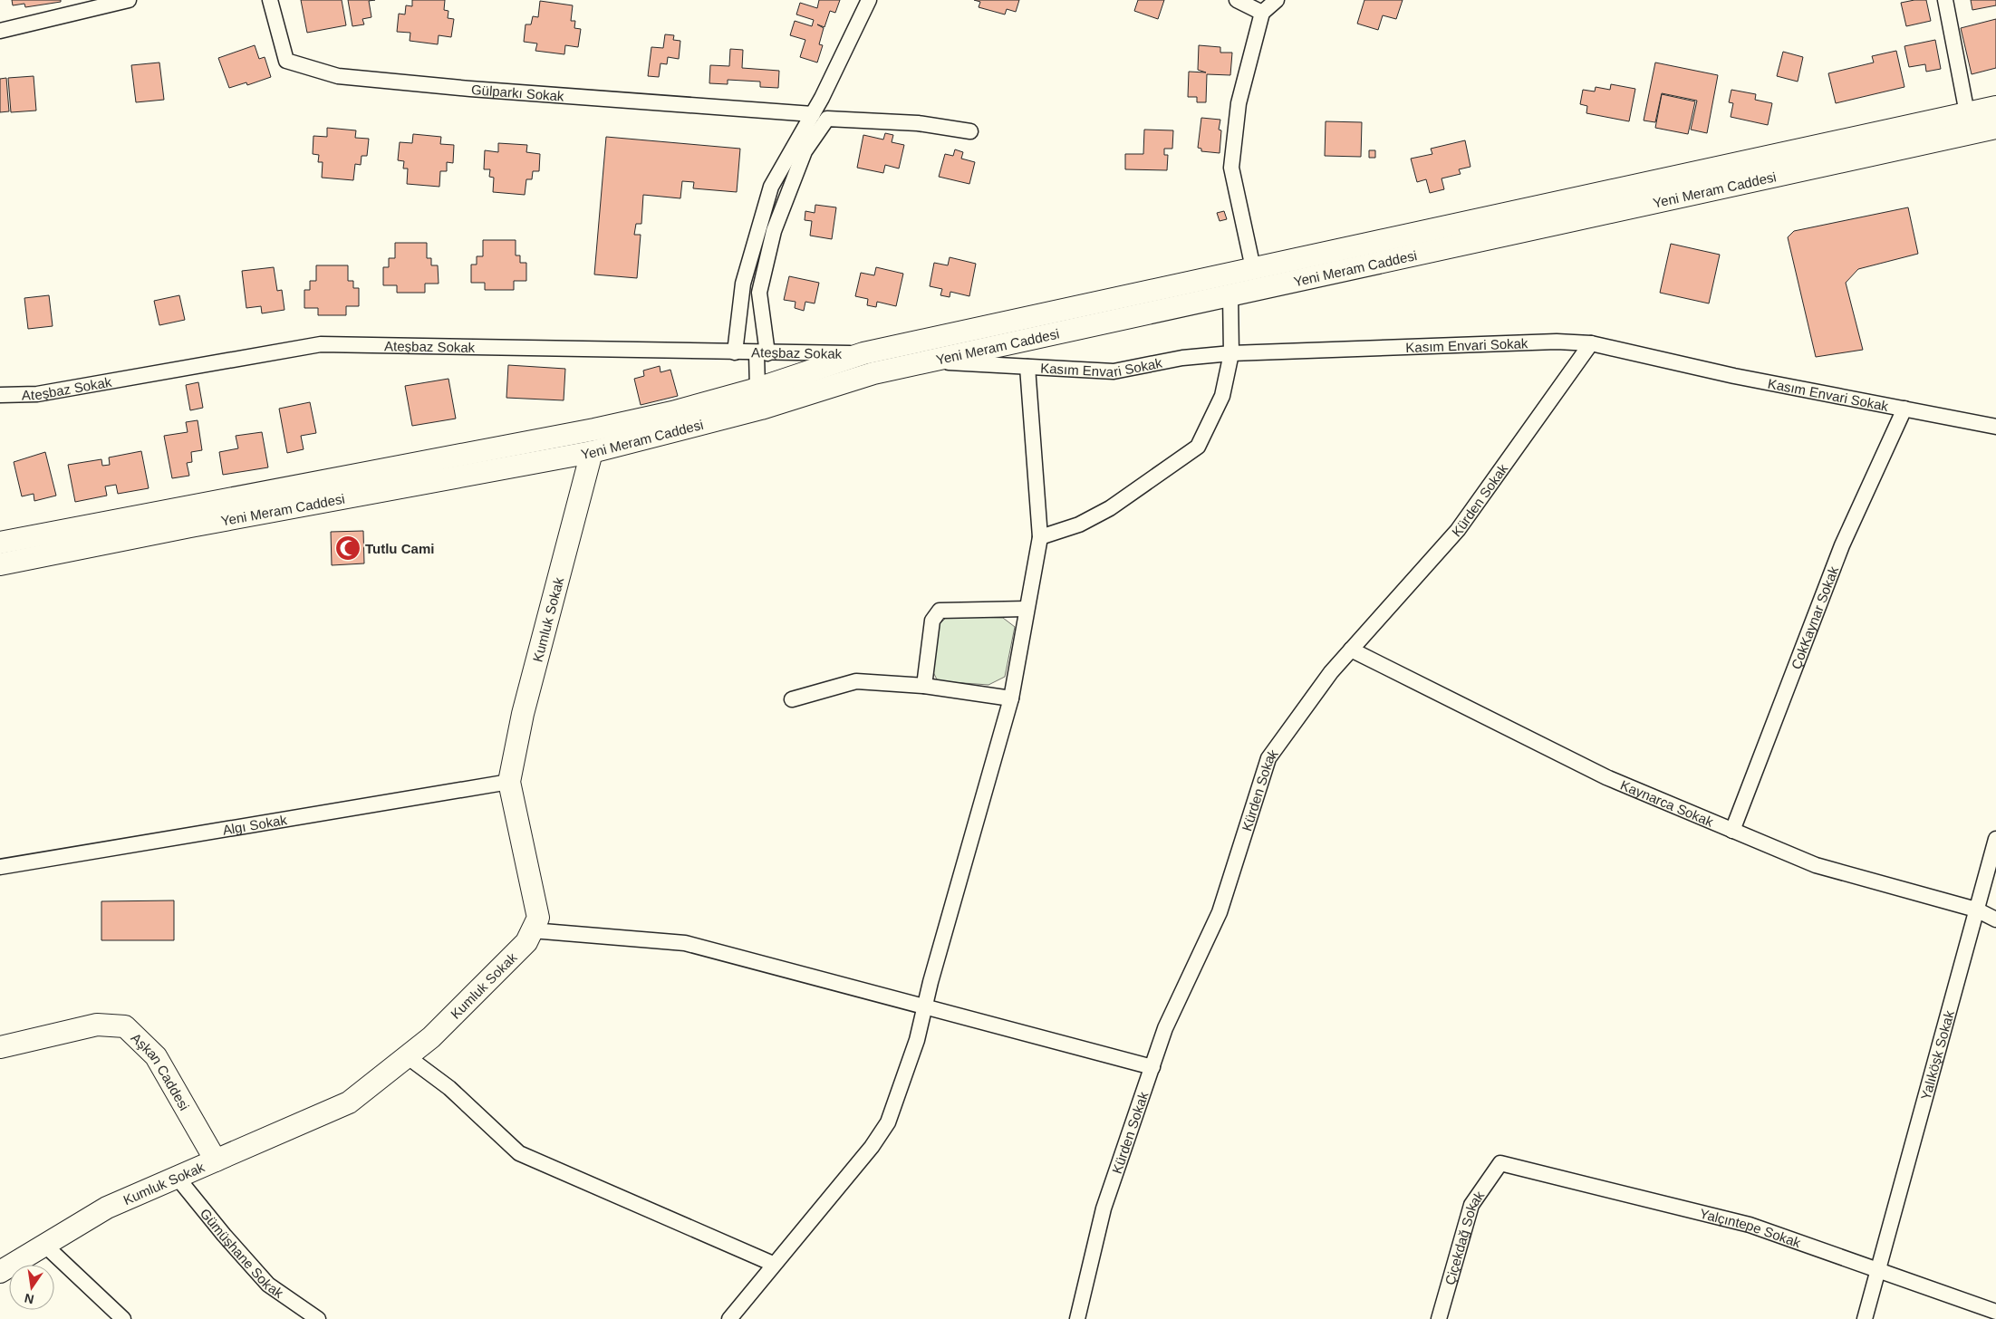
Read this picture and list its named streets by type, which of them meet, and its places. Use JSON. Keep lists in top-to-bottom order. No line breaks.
{"streets":{"main road":["Yeni Meram Caddesi","Kumluk Sokak","Aşkan Caddesi"],"street":["Gülparkı Sokak","Kasım Envari Sokak","Ateşbaz Sokak","Kürden Sokak","ÇokKaynar Sokak","Kaynarca Sokak","Algı Sokak","Yalıköşk Sokak","Yalçıntepe Sokak","Çiçekdağ Sokak","Gümüşhane Sokak"]},"crossings":[["Yeni Meram Caddesi","Kasım Envari Sokak"],["Yeni Meram Caddesi","Ateşbaz Sokak"],["Yeni Meram Caddesi","Kumluk Sokak"],["Kasım Envari Sokak","Kürden Sokak"],["Kasım Envari Sokak","ÇokKaynar Sokak"],["Kürden Sokak","Kaynarca Sokak"],["ÇokKaynar Sokak","Kaynarca Sokak"],["Kumluk Sokak","Algı Sokak"],["Kumluk Sokak","Aşkan Caddesi"],["Kumluk Sokak","Gümüşhane Sokak"],["Kaynarca Sokak","Yalıköşk Sokak"],["Yalıköşk Sokak","Yalçıntepe Sokak"],["Yalçıntepe Sokak","Çiçekdağ Sokak"]],"places":{"mosque":["Tutlu Cami"]},"north":"bottom"}
